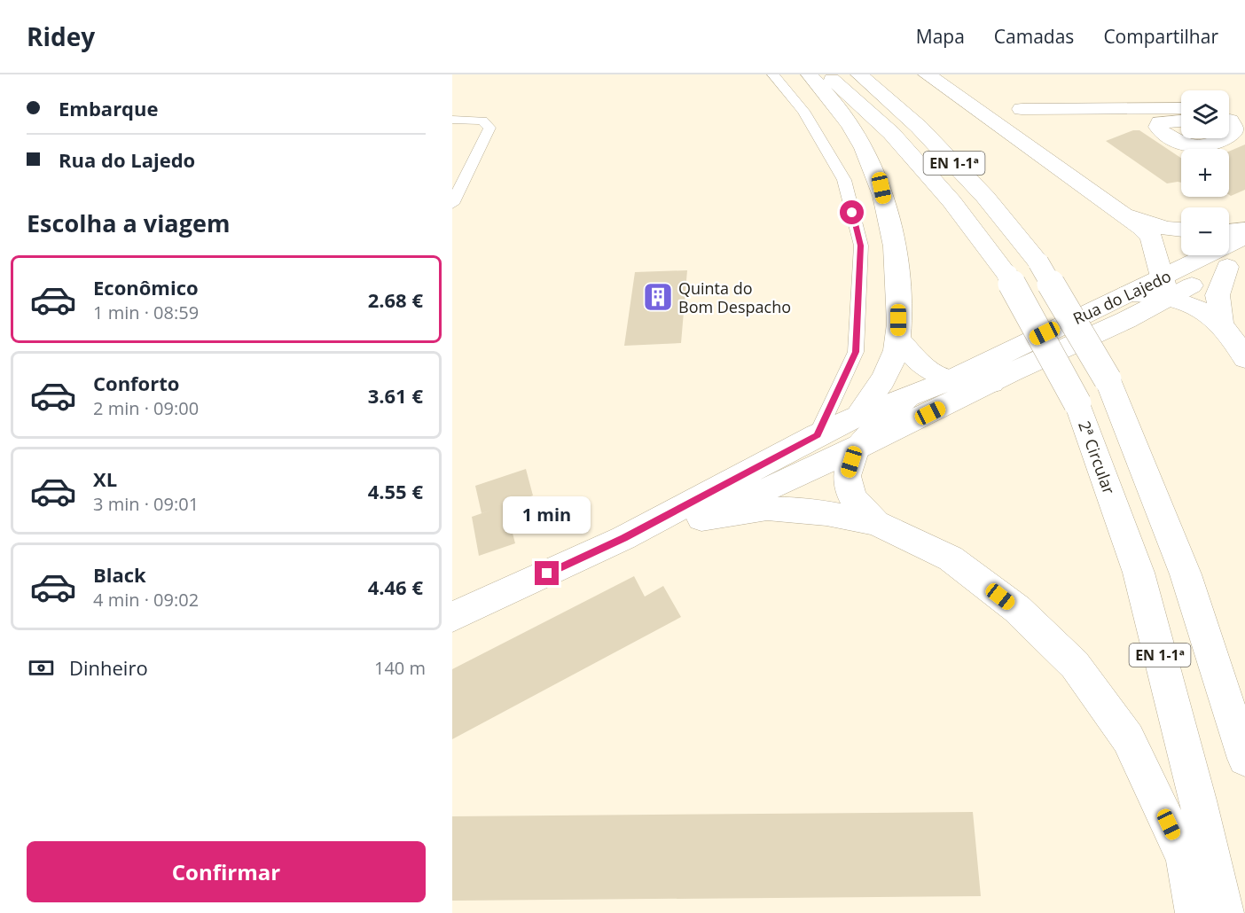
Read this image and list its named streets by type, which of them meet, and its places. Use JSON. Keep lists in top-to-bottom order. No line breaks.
{"streets":{"main road":["EN 1-1ª","Rua do Lajedo","2ª Circular"]},"places":{"building":["Quinta do Bom Despacho"]},"page":{"header":"Ridey","nav":["Mapa","Camadas","Compartilhar"],"banner":["Embarque","Rua do Lajedo"],"map_buttons":["+","−"],"heading":"Escolha a viagem","list":[{"name":"Econômico","note":"1 min · 08:59","value":"2.68 €"},{"name":"Conforto","note":"2 min · 09:00","value":"3.61 €"},{"name":"XL","note":"3 min · 09:01","value":"4.55 €"},{"name":"Black","note":"4 min · 09:02","value":"4.46 €"}],"bubble":"1 min","pay":["Dinheiro","140 m"],"buttons":"Confirmar"}}
